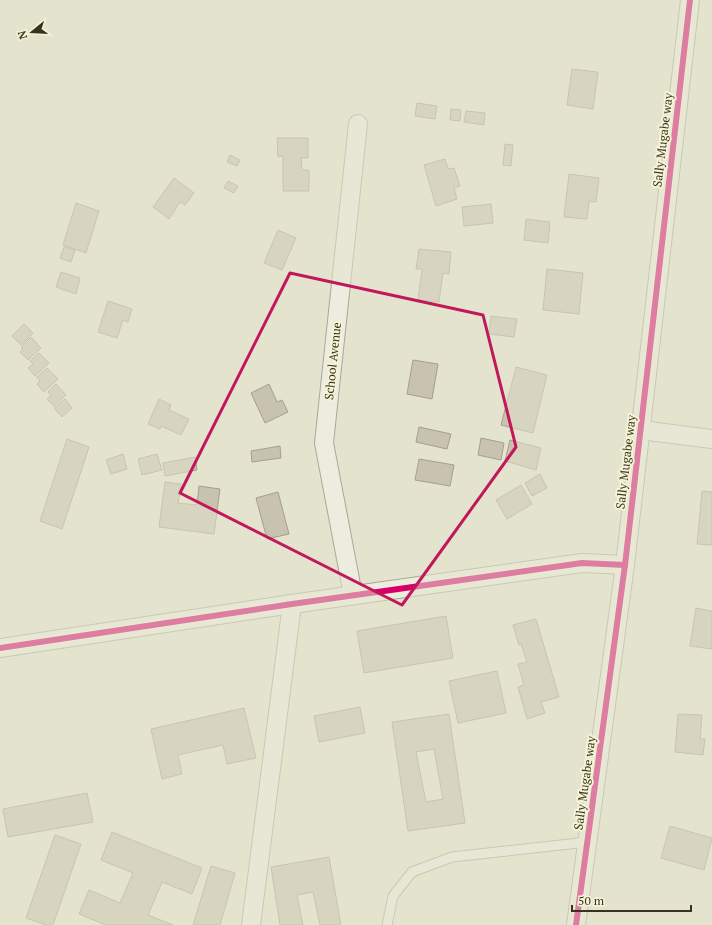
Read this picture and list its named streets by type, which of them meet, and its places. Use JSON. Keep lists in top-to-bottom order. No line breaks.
{"streets":{"street":["Sally Mugabe way","School Avenue"]},"scale_bar":"50 m","north":"left"}
